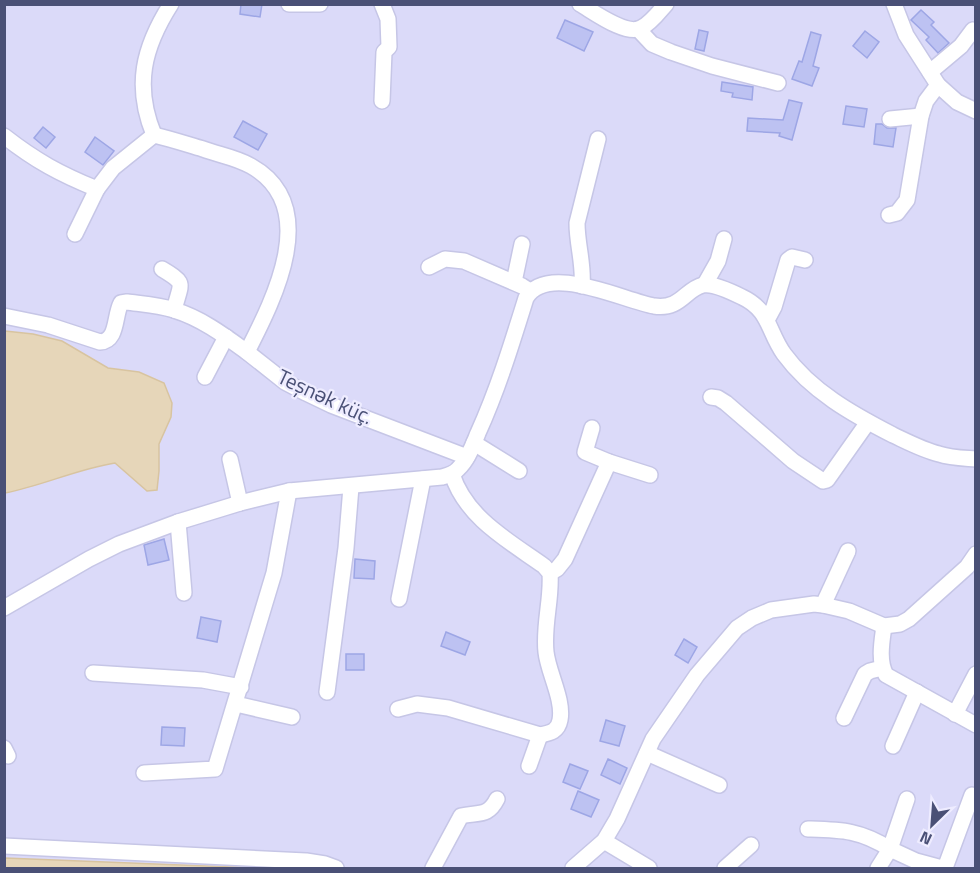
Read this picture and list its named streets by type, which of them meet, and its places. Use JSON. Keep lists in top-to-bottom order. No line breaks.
{"streets":{"street":["Teşnək küç."]},"north":"bottom left"}
